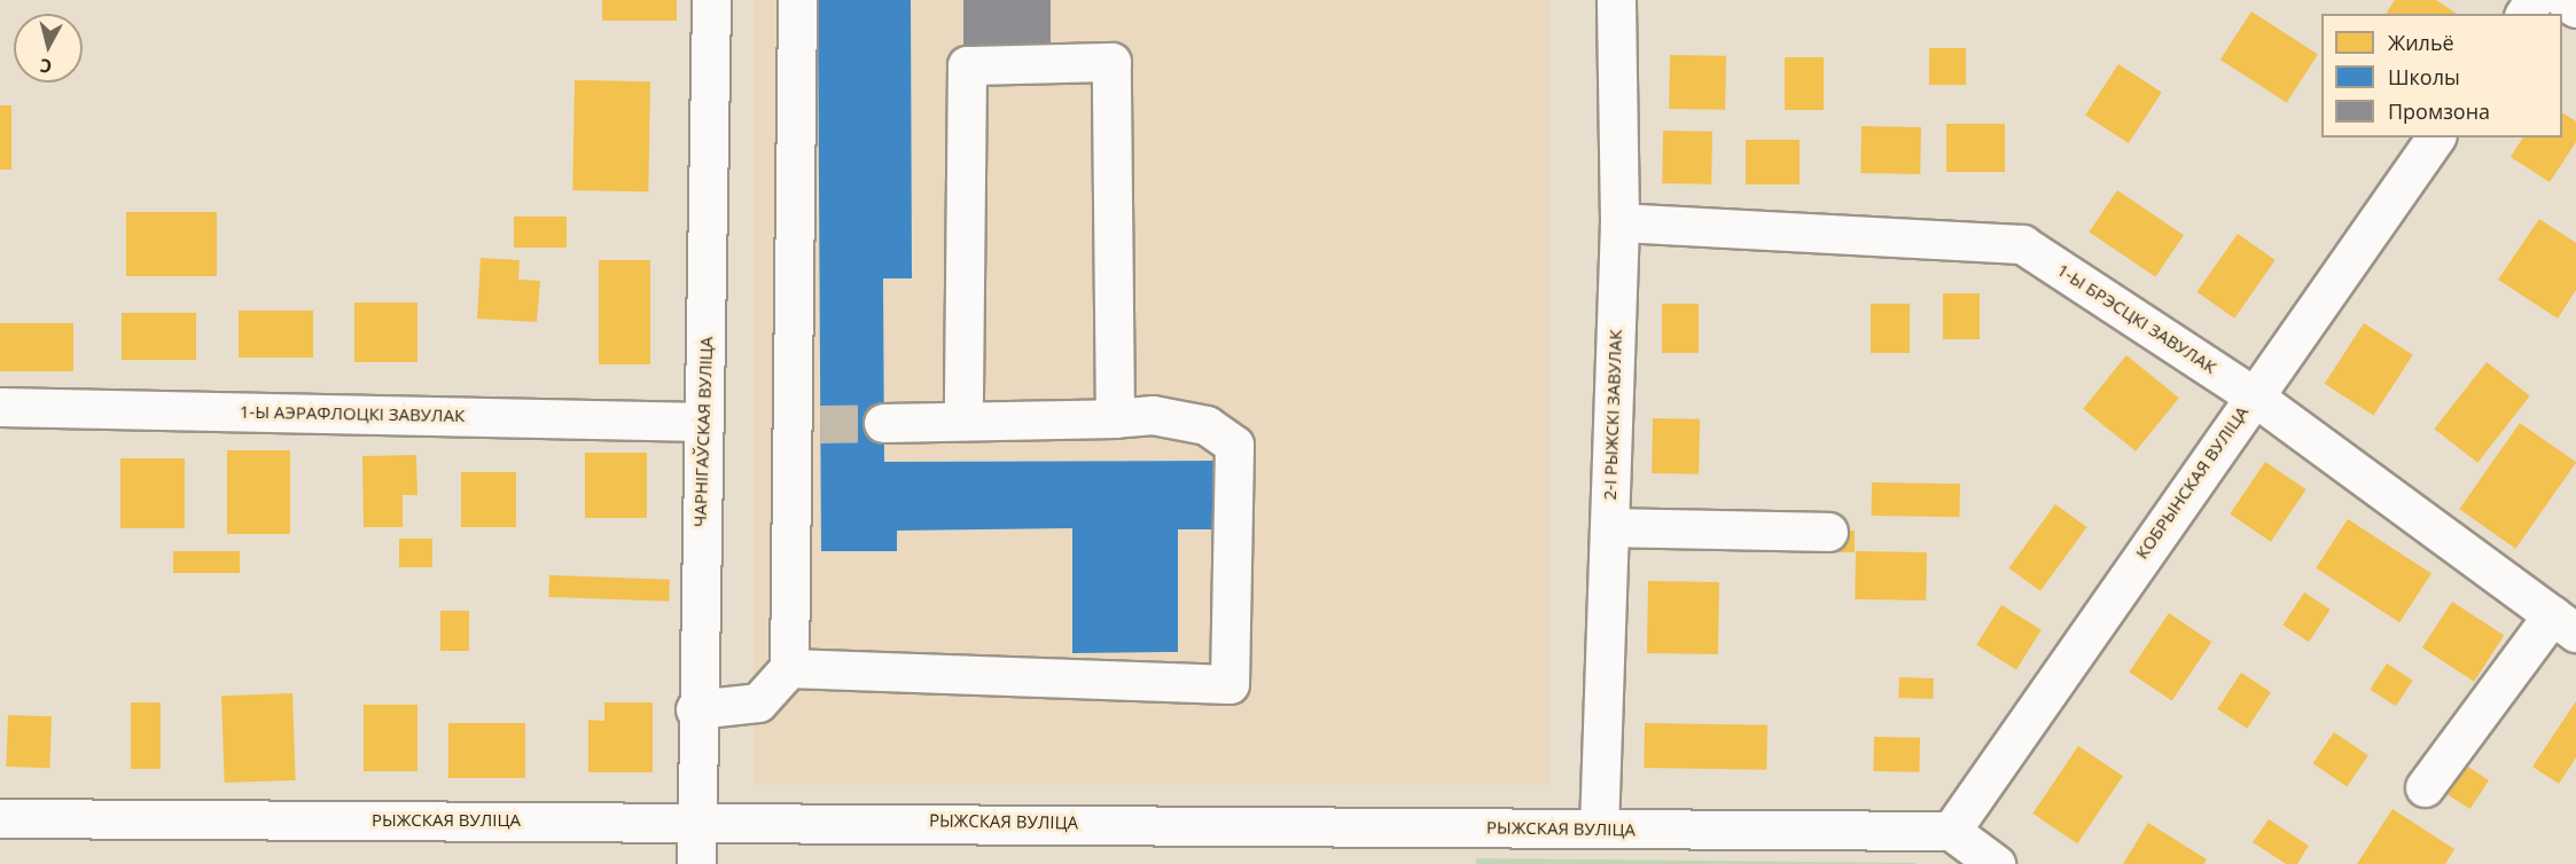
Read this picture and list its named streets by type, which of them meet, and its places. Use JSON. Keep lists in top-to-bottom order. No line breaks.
{"streets":{"street":["1-Ы БРЭСЦКІ ЗАВУЛАК","1-Ы АЭРАФЛОЦКІ ЗАВУЛАК","2-І РЫЖСКІ ЗАВУЛАК","ЧАРНІГАЎСКАЯ ВУЛІЦА","КОБРЫНСКАЯ ВУЛІЦА","РЫЖСКАЯ ВУЛІЦА"]},"crossings":[["1-Ы БРЭСЦКІ ЗАВУЛАК","2-І РЫЖСКІ ЗАВУЛАК"],["1-Ы БРЭСЦКІ ЗАВУЛАК","КОБРЫНСКАЯ ВУЛІЦА"],["1-Ы АЭРАФЛОЦКІ ЗАВУЛАК","ЧАРНІГАЎСКАЯ ВУЛІЦА"],["2-І РЫЖСКІ ЗАВУЛАК","РЫЖСКАЯ ВУЛІЦА"],["ЧАРНІГАЎСКАЯ ВУЛІЦА","РЫЖСКАЯ ВУЛІЦА"],["КОБРЫНСКАЯ ВУЛІЦА","РЫЖСКАЯ ВУЛІЦА"]],"legend":["Жильё","Школы","Промзона"],"north":"bottom"}
